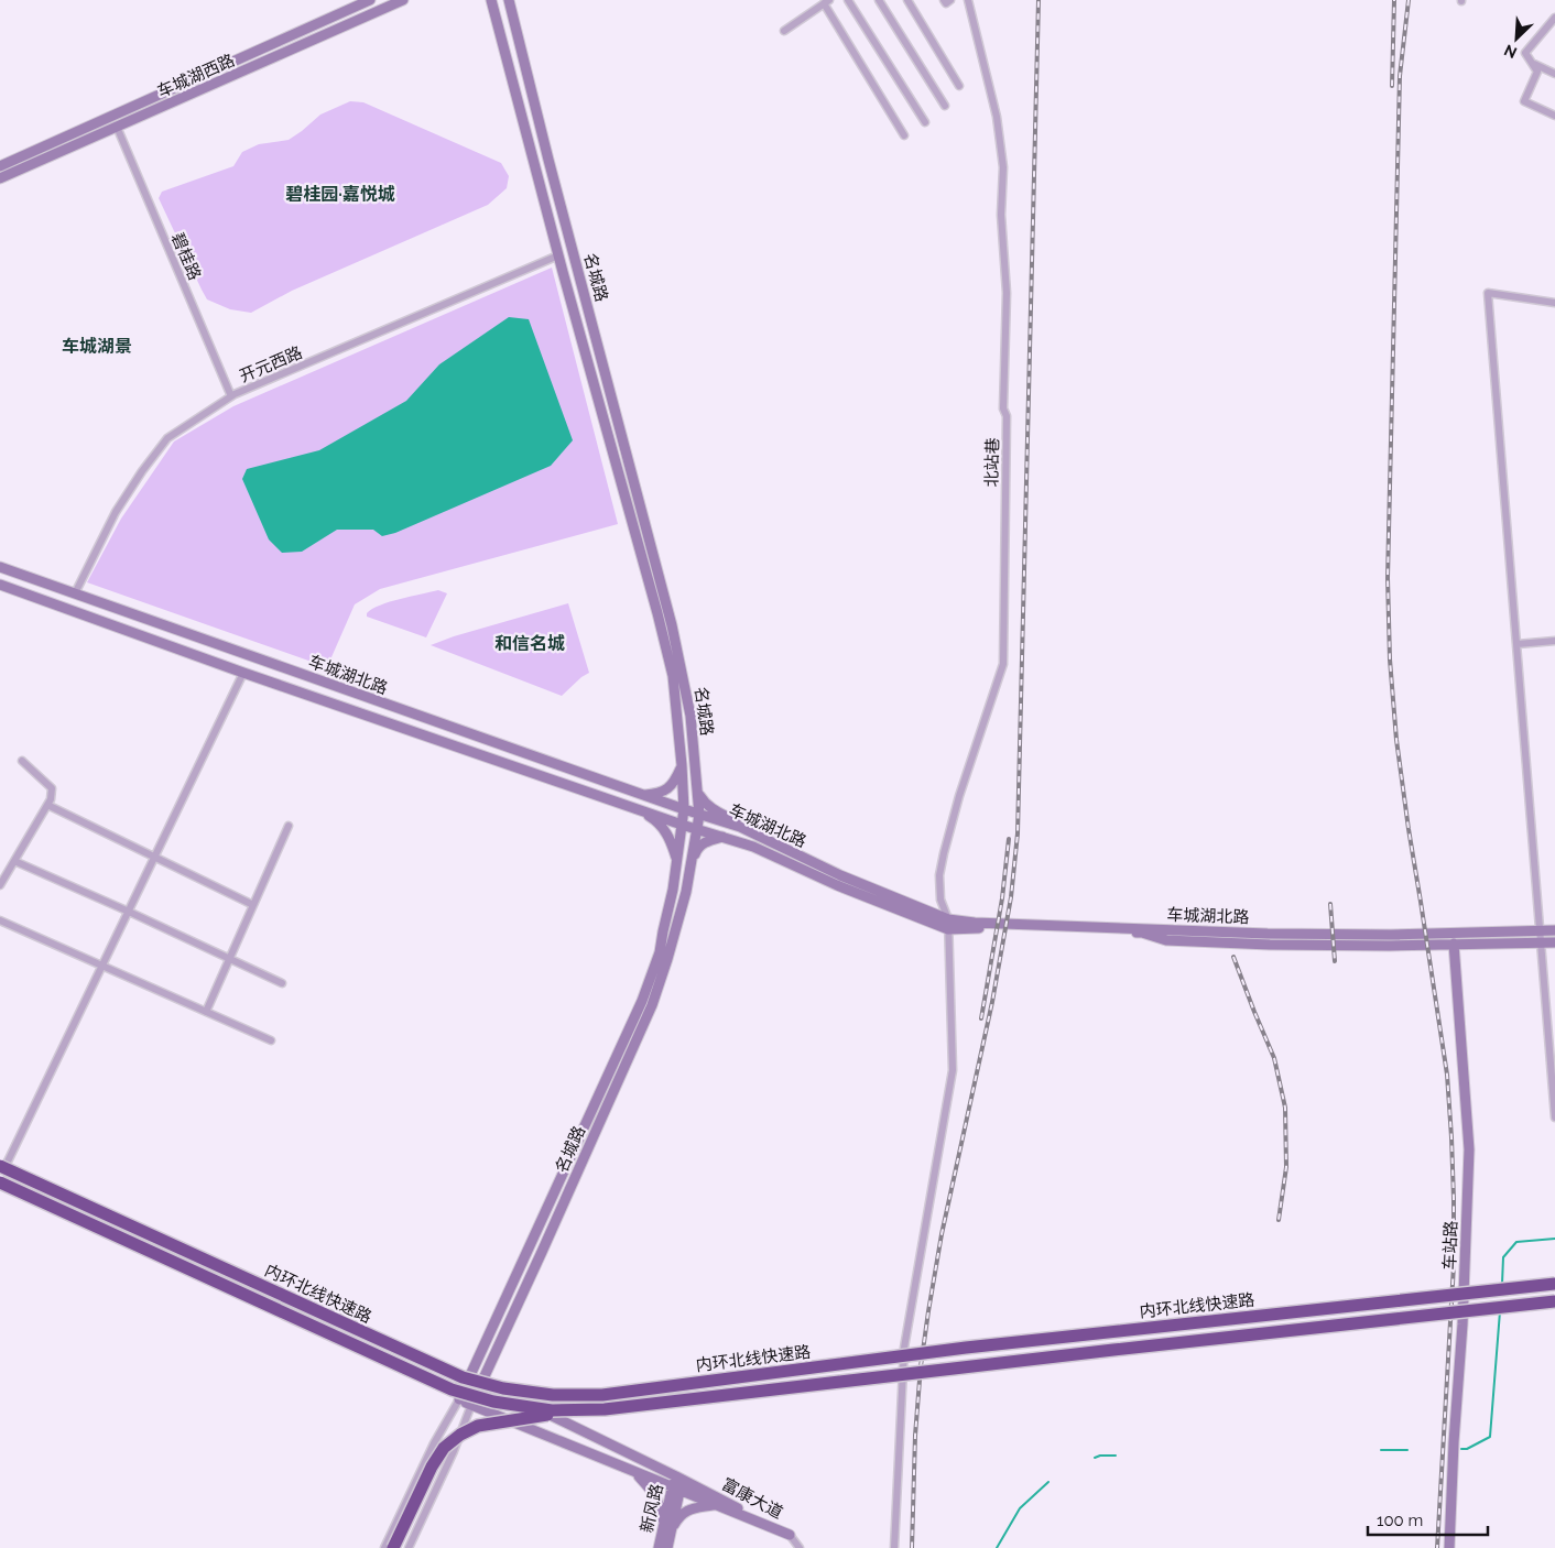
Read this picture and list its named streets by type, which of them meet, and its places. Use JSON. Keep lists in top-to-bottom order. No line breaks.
{"streets":{"highway":["内环北线快速路"],"main road":["车城湖西路","名城路","车城湖北路","车站路","富康大道","新风路"],"street":["碧桂路","开元西路","北站巷"]},"crossings":[["车城湖西路","碧桂路"],["碧桂路","开元西路"],["名城路","开元西路"],["名城路","车城湖北路"],["名城路","富康大道"],["开元西路","车城湖北路"],["北站巷","车城湖北路"],["车城湖北路","车站路"],["富康大道","新风路"]],"districts":["碧桂园·嘉悦城","车城湖景","和信名城"],"scale_bar":"100 m","north":"bottom left"}
